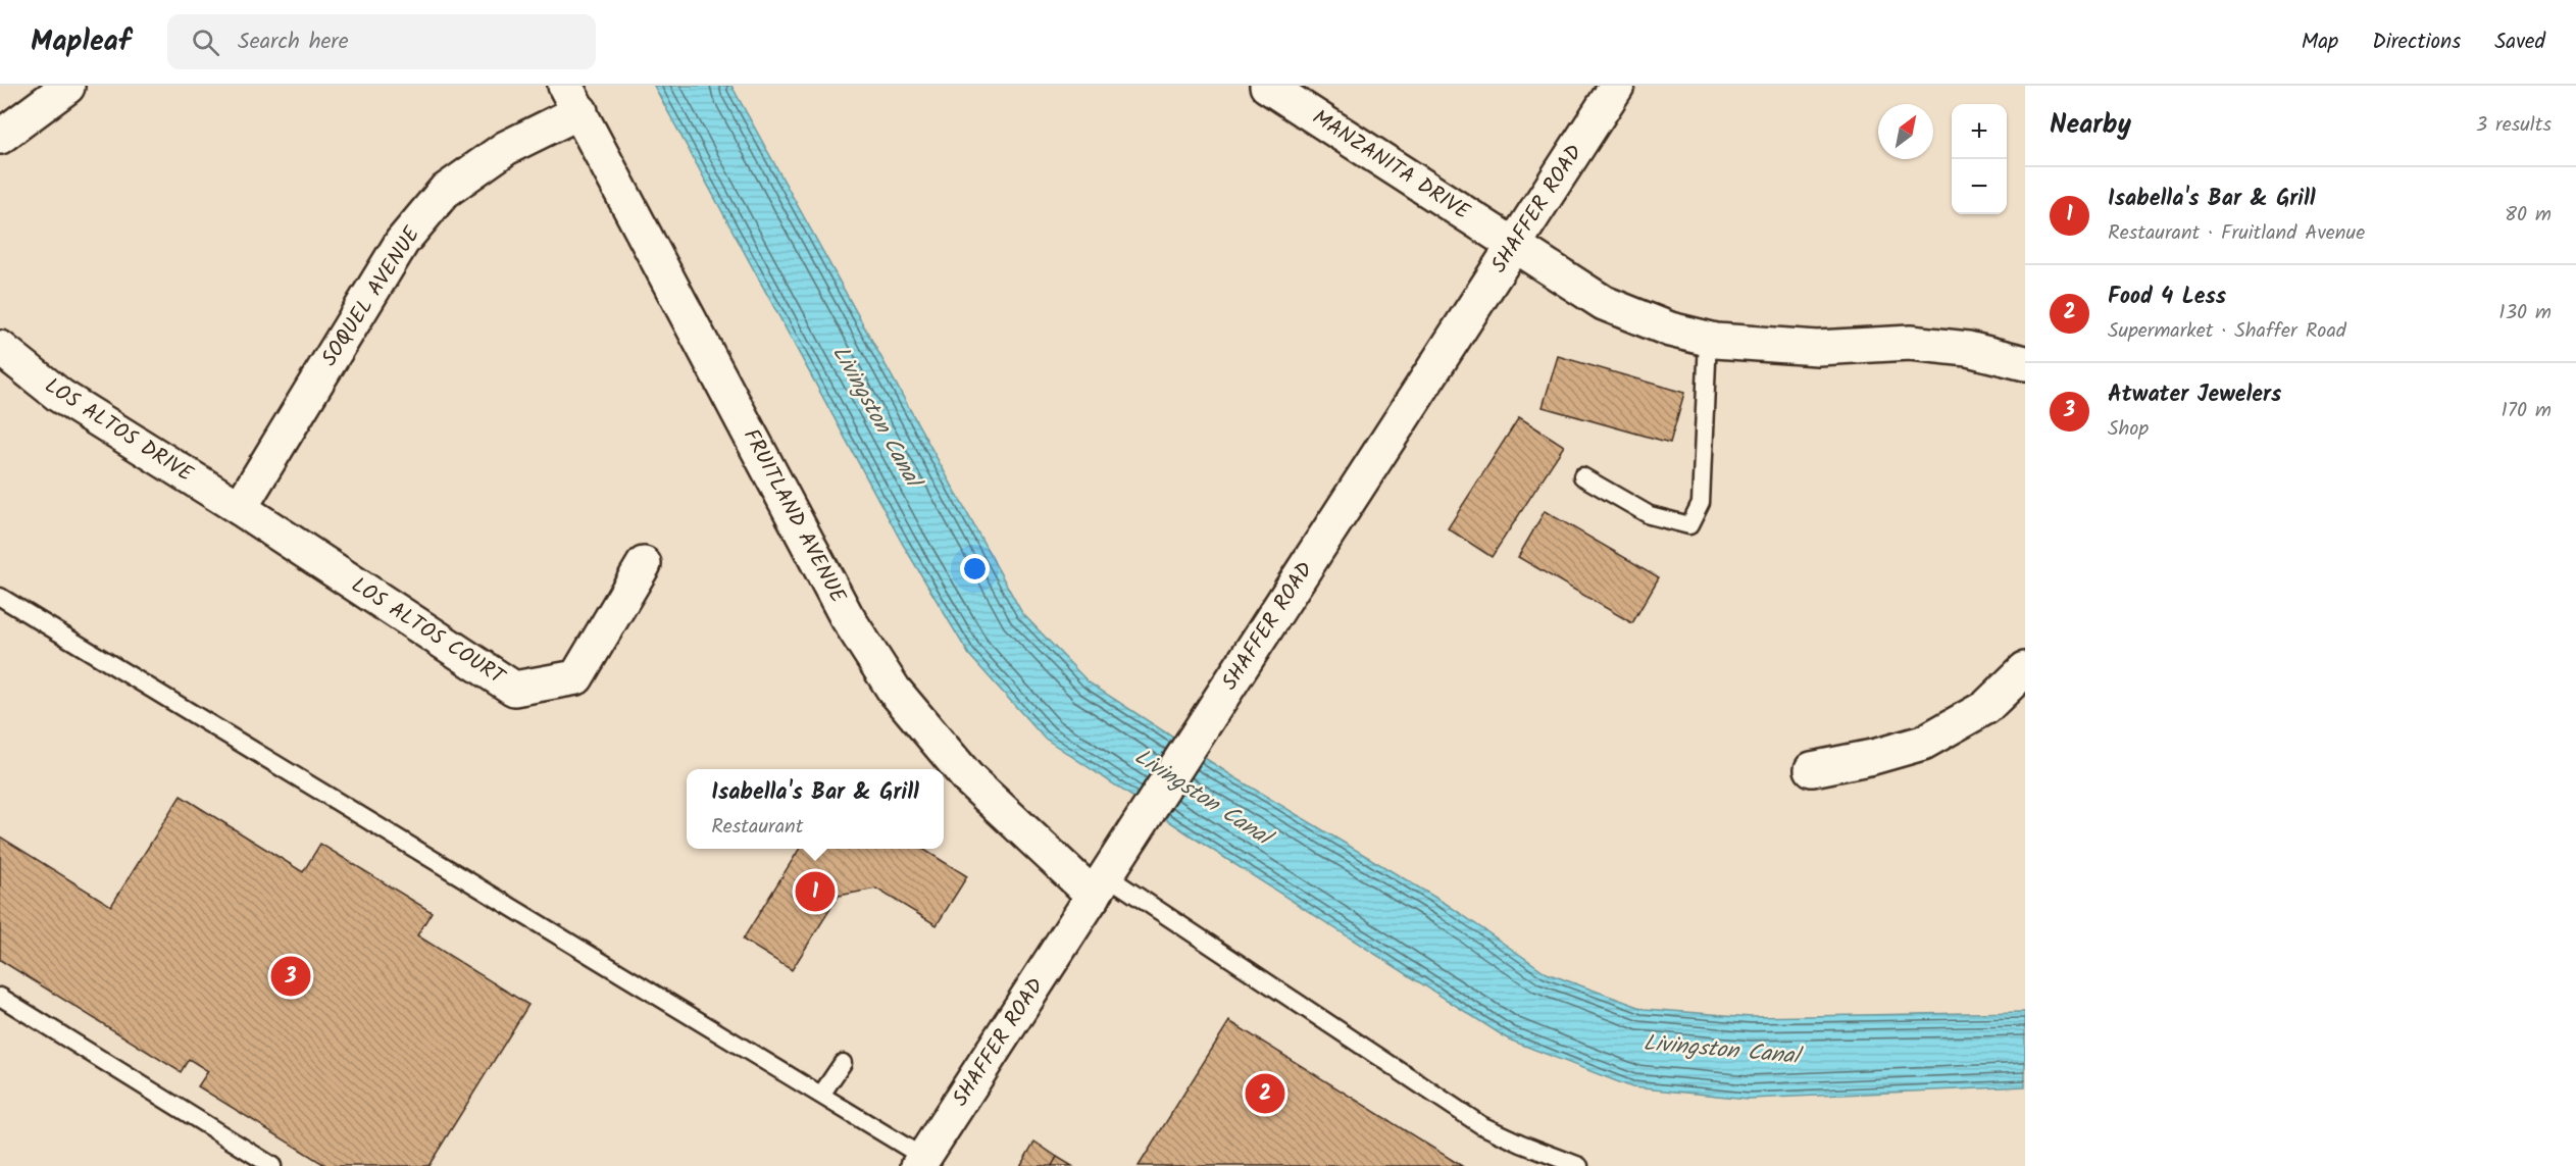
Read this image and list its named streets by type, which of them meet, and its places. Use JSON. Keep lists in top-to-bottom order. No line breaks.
{"streets":{"street":["MANZANITA DRIVE","SHAFFER ROAD","SOQUEL AVENUE","LOS ALTOS DRIVE","FRUITLAND AVENUE","LOS ALTOS COURT"]},"crossings":[["MANZANITA DRIVE","SHAFFER ROAD"],["SHAFFER ROAD","FRUITLAND AVENUE"],["SOQUEL AVENUE","LOS ALTOS DRIVE"],["SOQUEL AVENUE","FRUITLAND AVENUE"],["SOQUEL AVENUE","LOS ALTOS COURT"],["LOS ALTOS DRIVE","LOS ALTOS COURT"]],"water":["Livingston Canal"],"north":"top right","page":{"header":"Mapleaf","search":"Search here","nav":["Map","Directions","Saved"],"heading":["Nearby","3 results"],"map_buttons":["+","−"],"list":[{"mark":"1","name":"Isabella's Bar & Grill","note":"Restaurant · Fruitland Avenue","value":"80 m"},{"mark":"2","name":"Food 4 Less","note":"Supermarket · Shaffer Road","value":"130 m"},{"mark":"3","name":"Atwater Jewelers","note":"Shop","value":"170 m"}],"popup":["Isabella's Bar & Grill","Restaurant"],"pins":["1","3","2"]}}
